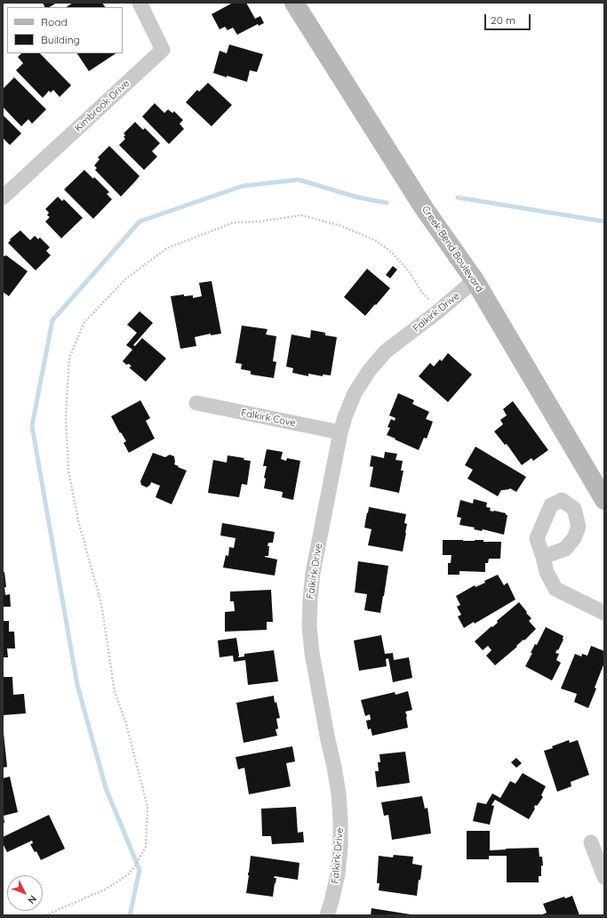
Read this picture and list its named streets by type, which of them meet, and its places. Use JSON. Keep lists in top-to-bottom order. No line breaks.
{"streets":{"street":["Kimbrook Drive","Creek Bend Boulevard","Falkirk Drive","Falkirk Cove"]},"crossings":[["Creek Bend Boulevard","Falkirk Drive"],["Falkirk Drive","Falkirk Cove"]],"legend":["Road","Building"],"scale_bar":"20 m","north":"bottom right"}
